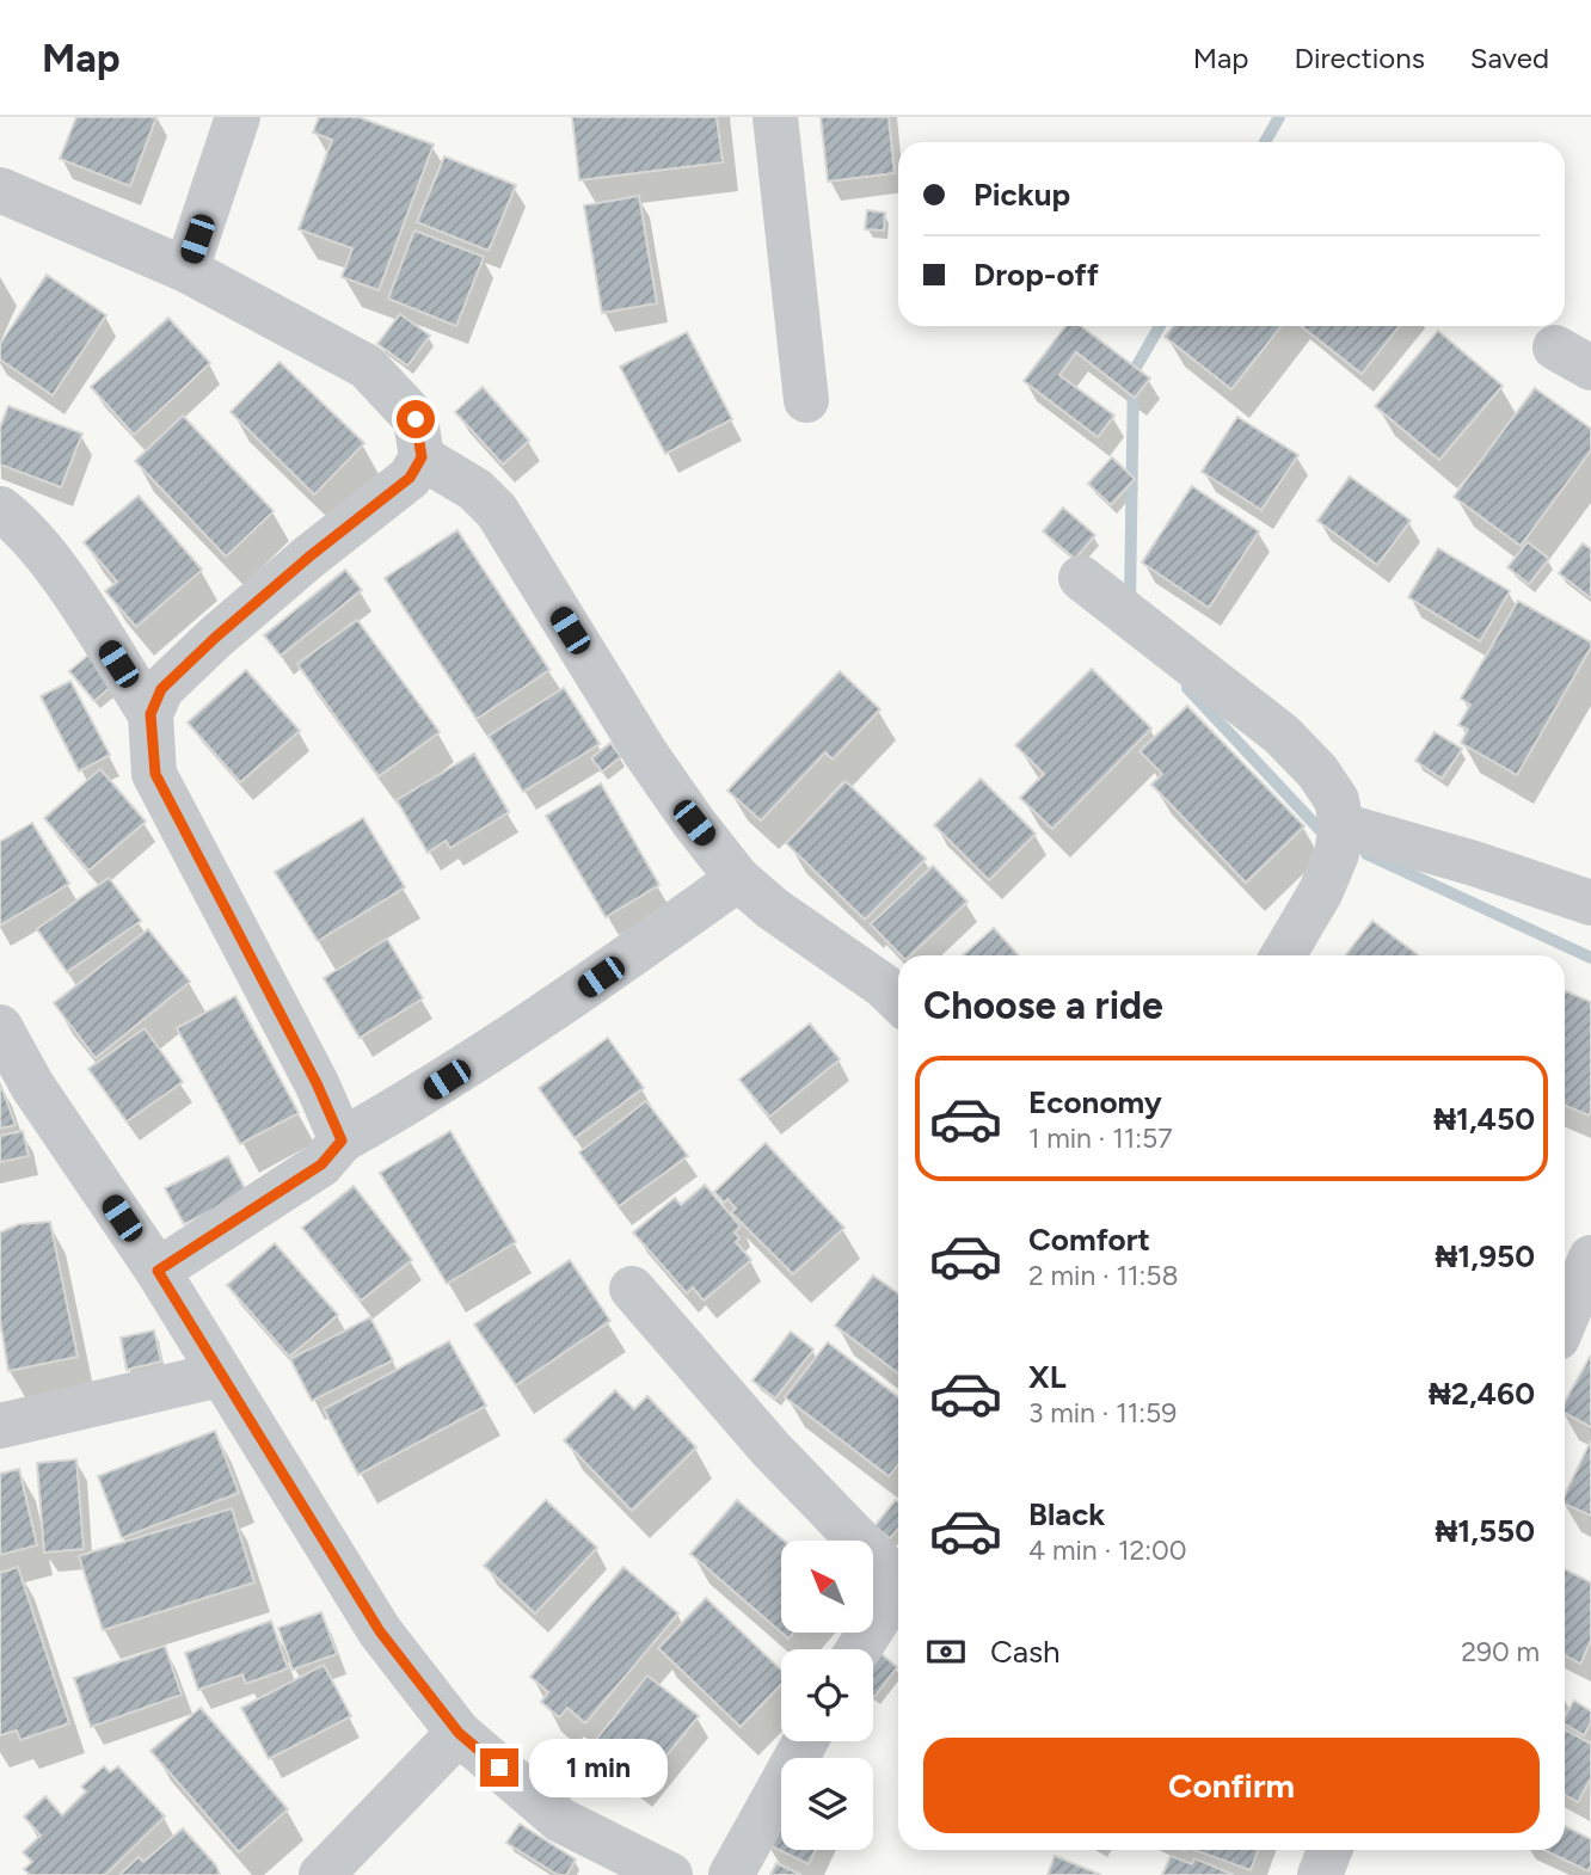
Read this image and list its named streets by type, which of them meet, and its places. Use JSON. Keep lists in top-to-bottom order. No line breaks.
{"north":"top left","page":{"header":"Map","nav":["Map","Directions","Saved"],"banner":["Pickup","Drop-off"],"heading":"Choose a ride","list":[{"name":"Economy","note":"1 min · 11:57","value":"₦1,450"},{"name":"Comfort","note":"2 min · 11:58","value":"₦1,950"},{"name":"XL","note":"3 min · 11:59","value":"₦2,460"},{"name":"Black","note":"4 min · 12:00","value":"₦1,550"}],"pay":["Cash","290 m"],"buttons":"Confirm","bubble":"1 min"}}
